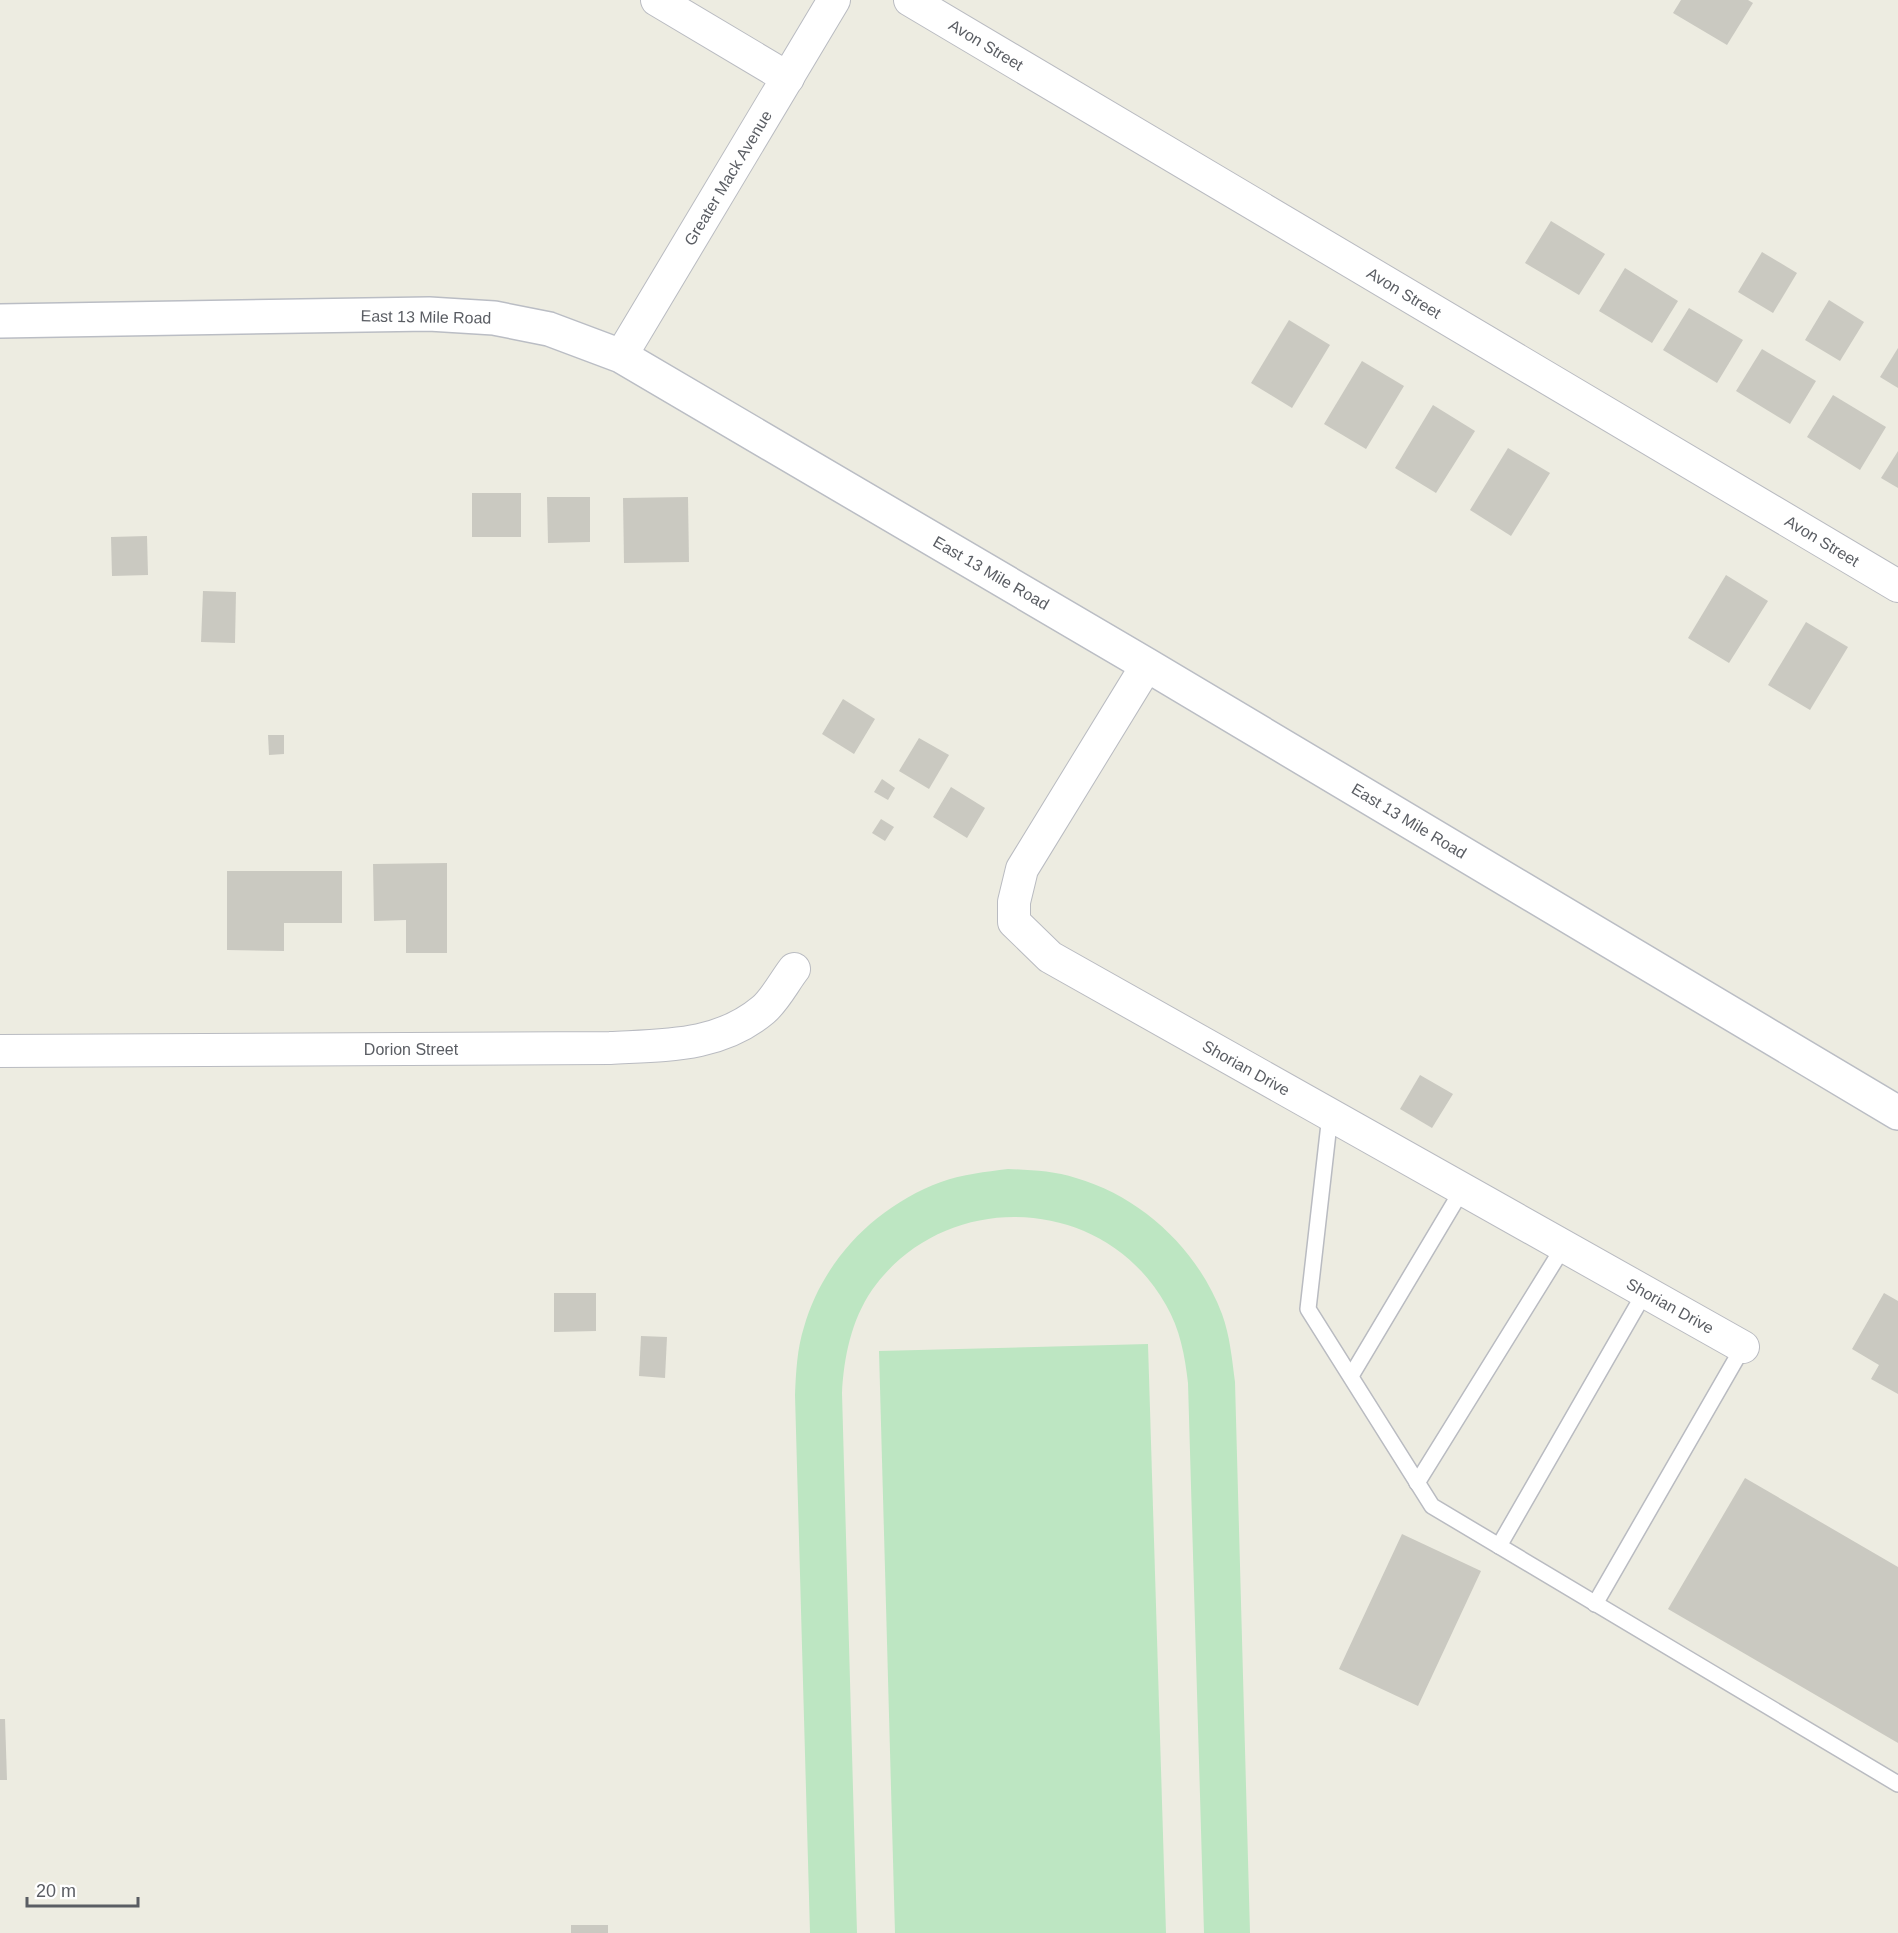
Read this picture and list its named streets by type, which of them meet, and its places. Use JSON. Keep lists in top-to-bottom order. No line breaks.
{"streets":{"main road":["East 13 Mile Road"],"street":["Avon Street","Greater Mack Avenue","Dorion Street","Shorian Drive"]},"crossings":[["Greater Mack Avenue","East 13 Mile Road"],["East 13 Mile Road","Shorian Drive"]],"scale_bar":"20 m"}
